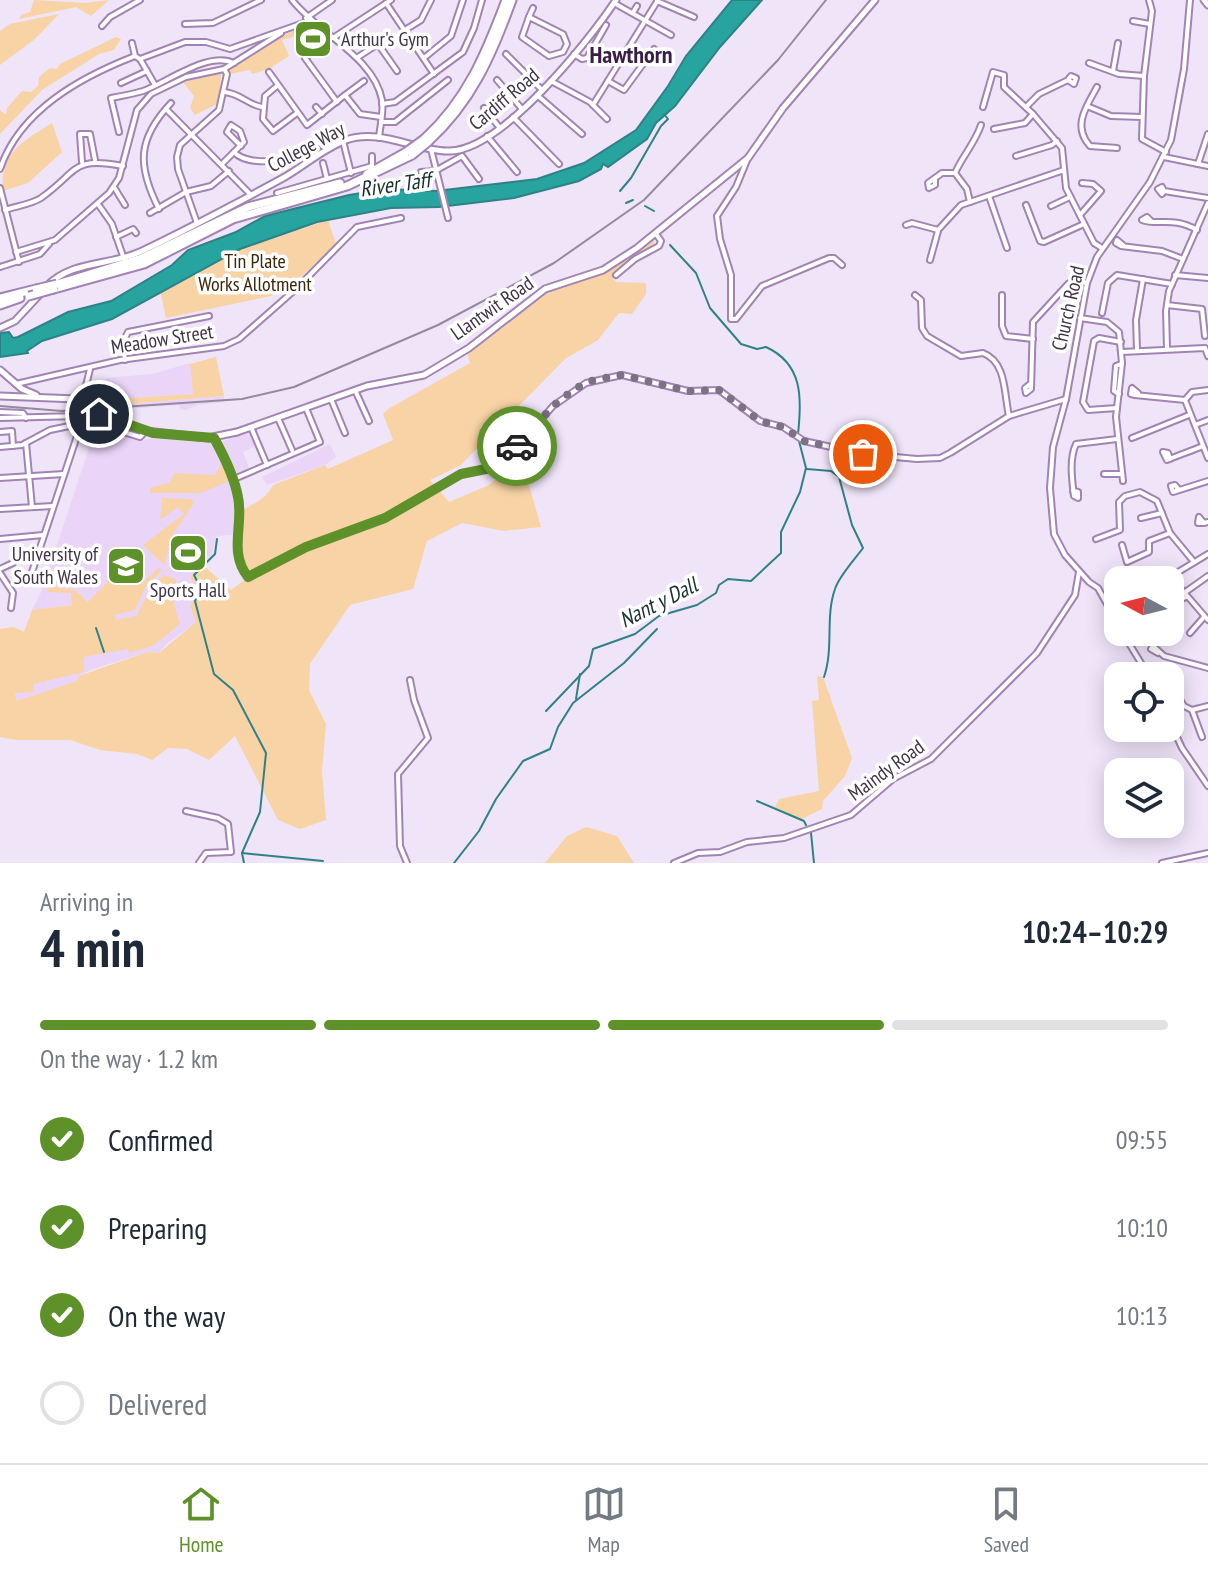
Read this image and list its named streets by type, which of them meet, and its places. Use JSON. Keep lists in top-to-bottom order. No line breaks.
{"streets":{"main road":["Cardiff Road","College Way","Llantwit Road"],"street":["Church Road","Meadow Street","Maindy Road"]},"crossings":[["Cardiff Road","College Way"],["Church Road","Maindy Road"]],"districts":["Hawthorn"],"water":["River Taff","Nant y Dall"],"parks":["Tin Plate Works Allotment"],"places":{"sports":["Arthur's Gym","Sports Hall"],"school or university":["University of South Wales"]},"north":"left","page":{"heading":["4 min","Arriving in","10:24–10:29"],"bar":"On the way · 1.2 km","list":[["Confirmed","09:55"],["Preparing","10:10"],["On the way","10:13"],"Delivered"],"tabs":["Home","Map","Saved"]}}
